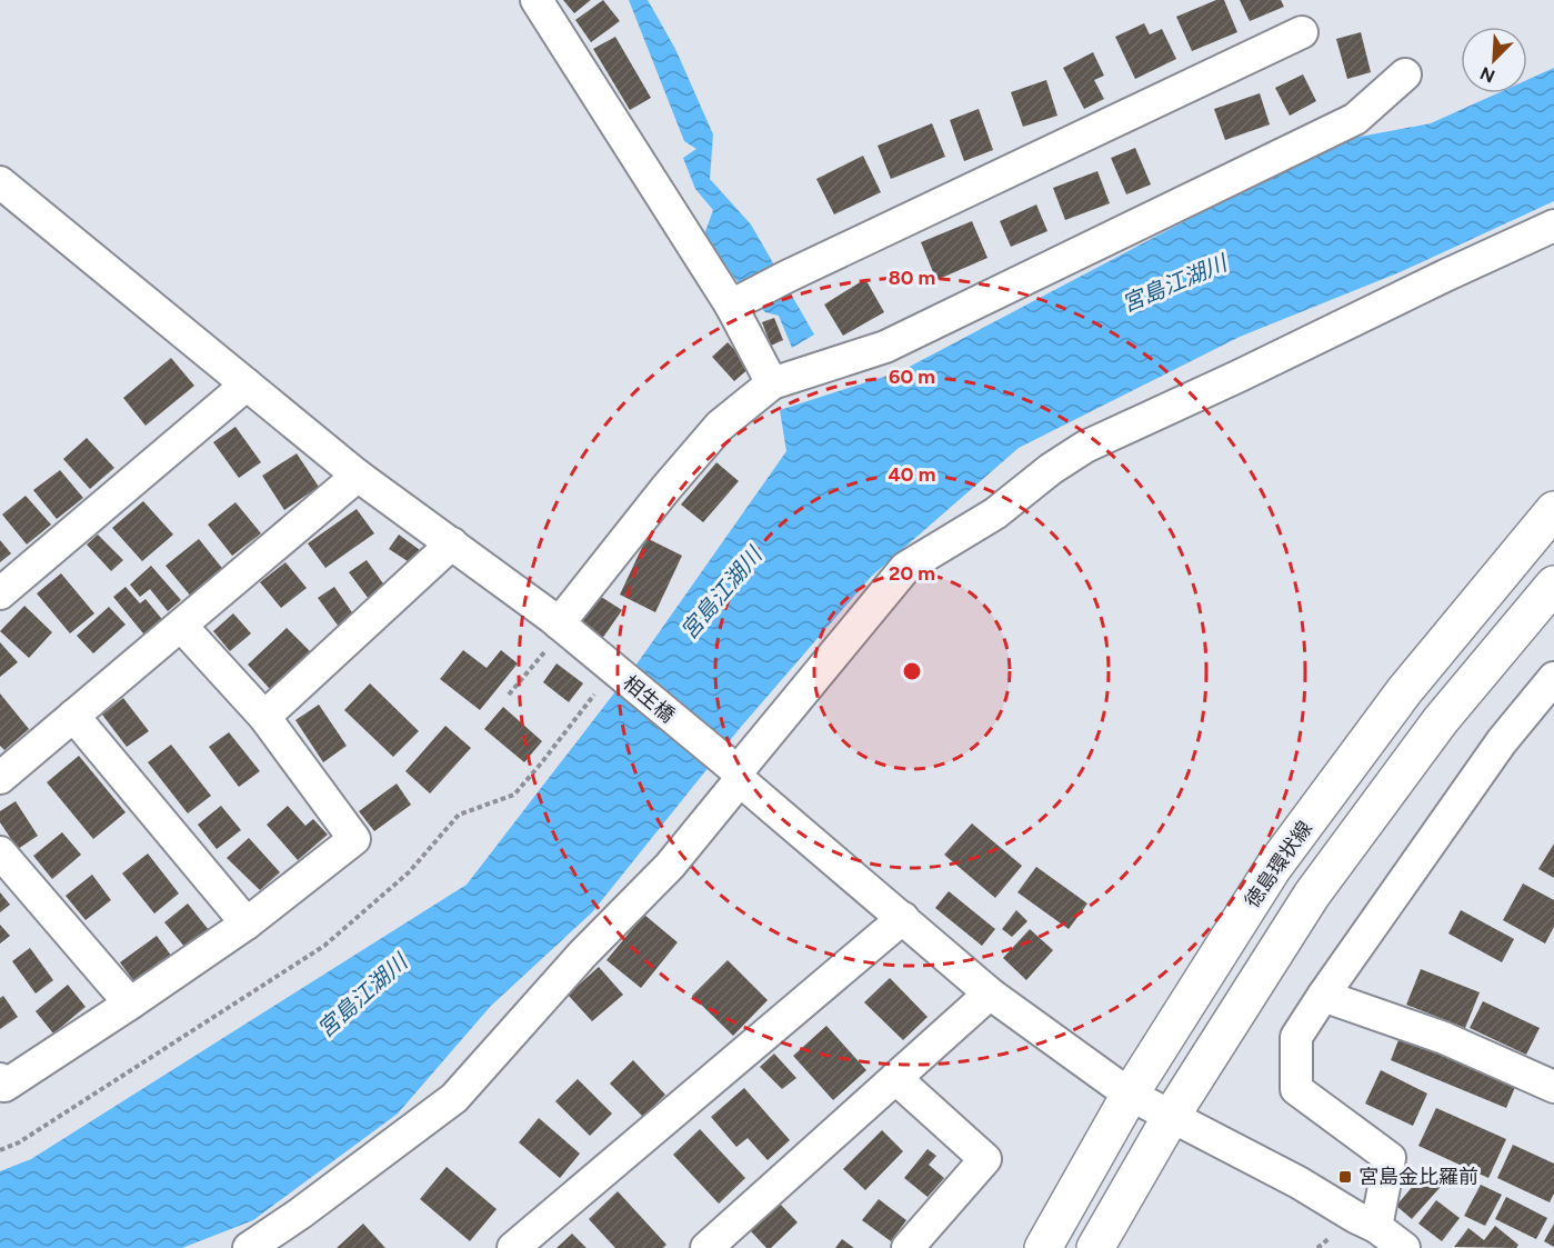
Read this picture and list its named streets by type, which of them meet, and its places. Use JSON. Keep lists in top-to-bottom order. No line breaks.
{"streets":{"main road":["徳島環状線"],"street":["相生橋"]},"crossings":[["相生橋","徳島環状線"]],"water":["宮島江湖川"],"places":{"transit":["宮島金比羅前"]},"north":"bottom left","rings":["80 m","60 m","40 m","20 m"]}
